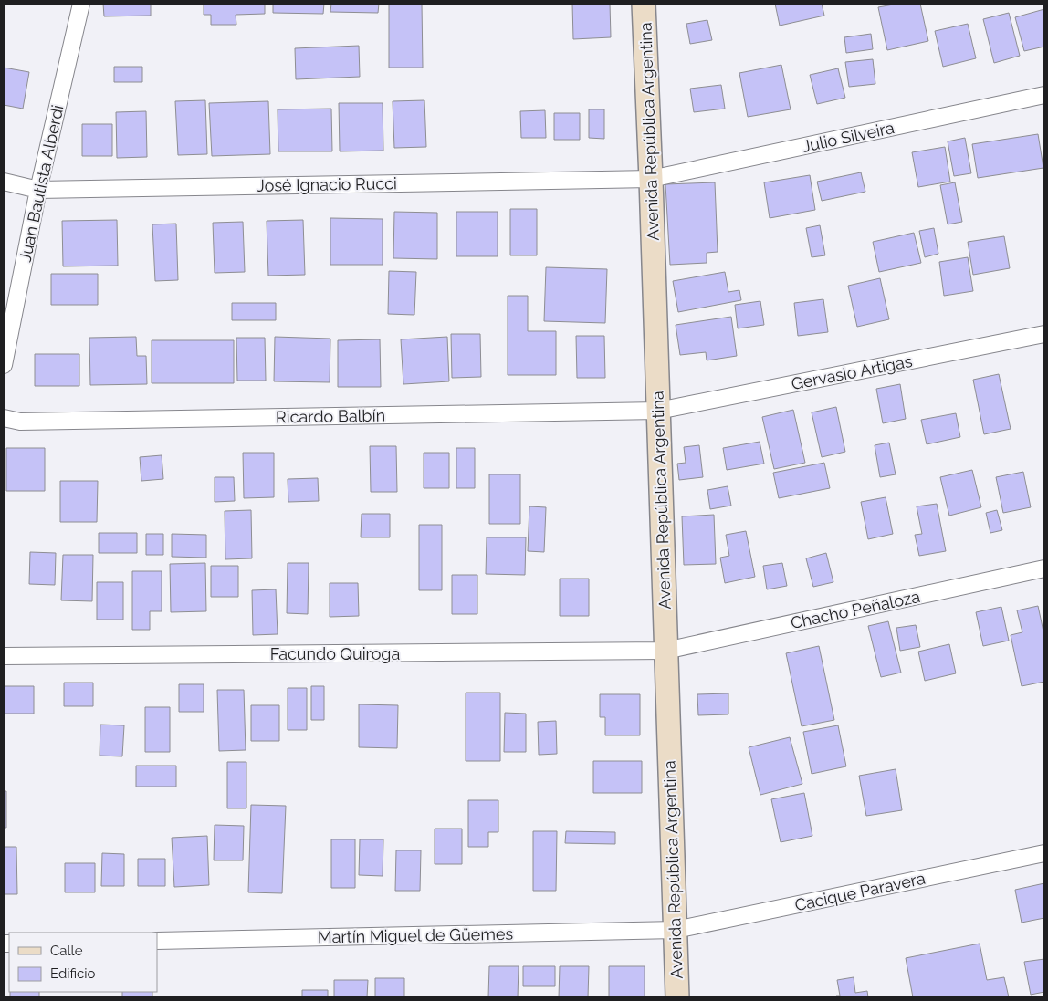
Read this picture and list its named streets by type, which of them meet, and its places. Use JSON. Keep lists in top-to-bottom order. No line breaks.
{"streets":{"main road":["Avenida República Argentina"],"street":["Julio Silveira","Juan Bautista Alberdi","José Ignacio Rucci","Gervasio Artigas","Ricardo Balbín","Chacho Peñaloza","Facundo Quiroga","Cacique Paravera","Martín Miguel de Güemes"]},"crossings":[["Avenida República Argentina","Julio Silveira"],["Avenida República Argentina","José Ignacio Rucci"],["Avenida República Argentina","Gervasio Artigas"],["Avenida República Argentina","Ricardo Balbín"],["Avenida República Argentina","Chacho Peñaloza"],["Avenida República Argentina","Facundo Quiroga"],["Avenida República Argentina","Cacique Paravera"],["Avenida República Argentina","Martín Miguel de Güemes"],["Julio Silveira","José Ignacio Rucci"],["Juan Bautista Alberdi","José Ignacio Rucci"],["Gervasio Artigas","Ricardo Balbín"],["Chacho Peñaloza","Facundo Quiroga"],["Cacique Paravera","Martín Miguel de Güemes"]],"legend":["Calle","Edificio"]}
